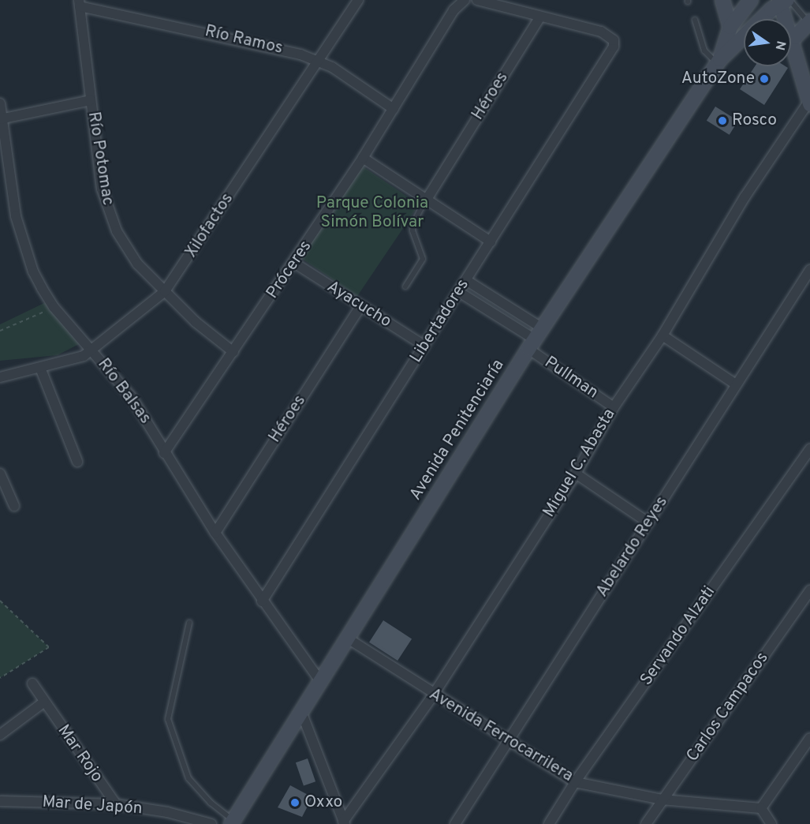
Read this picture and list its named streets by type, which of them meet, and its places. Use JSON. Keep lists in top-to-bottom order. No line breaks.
{"streets":{"street":["Río Ramos","Héroes","Río Potomac","Xilofactos","Próceres","Ayacucho","Libertadores","Pullman","Río Balsas","Avenida Penitenciaría","Miguel C. Abasta","Abelardo Reyes","Servando Alzati","Carlos Campacos","Avenida Ferrocarrilera","Mar Rojo","Mar de Japón"]},"crossings":[["Río Ramos","Río Potomac"],["Río Ramos","Xilofactos"],["Río Ramos","Próceres"],["Héroes","Ayacucho"],["Héroes","Libertadores"],["Héroes","Río Balsas"],["Río Potomac","Xilofactos"],["Río Potomac","Próceres"],["Xilofactos","Río Balsas"],["Próceres","Ayacucho"],["Próceres","Río Balsas"],["Ayacucho","Libertadores"],["Libertadores","Río Balsas"],["Pullman","Avenida Penitenciaría"],["Pullman","Miguel C. Abasta"],["Río Balsas","Avenida Penitenciaría"],["Avenida Penitenciaría","Avenida Ferrocarrilera"],["Miguel C. Abasta","Avenida Ferrocarrilera"],["Abelardo Reyes","Avenida Ferrocarrilera"],["Servando Alzati","Avenida Ferrocarrilera"],["Carlos Campacos","Avenida Ferrocarrilera"],["Mar Rojo","Mar de Japón"]],"parks":["Parque Colonia Simón Bolívar"],"places":["AutoZone","Rosco","Oxxo"],"north":"right"}
